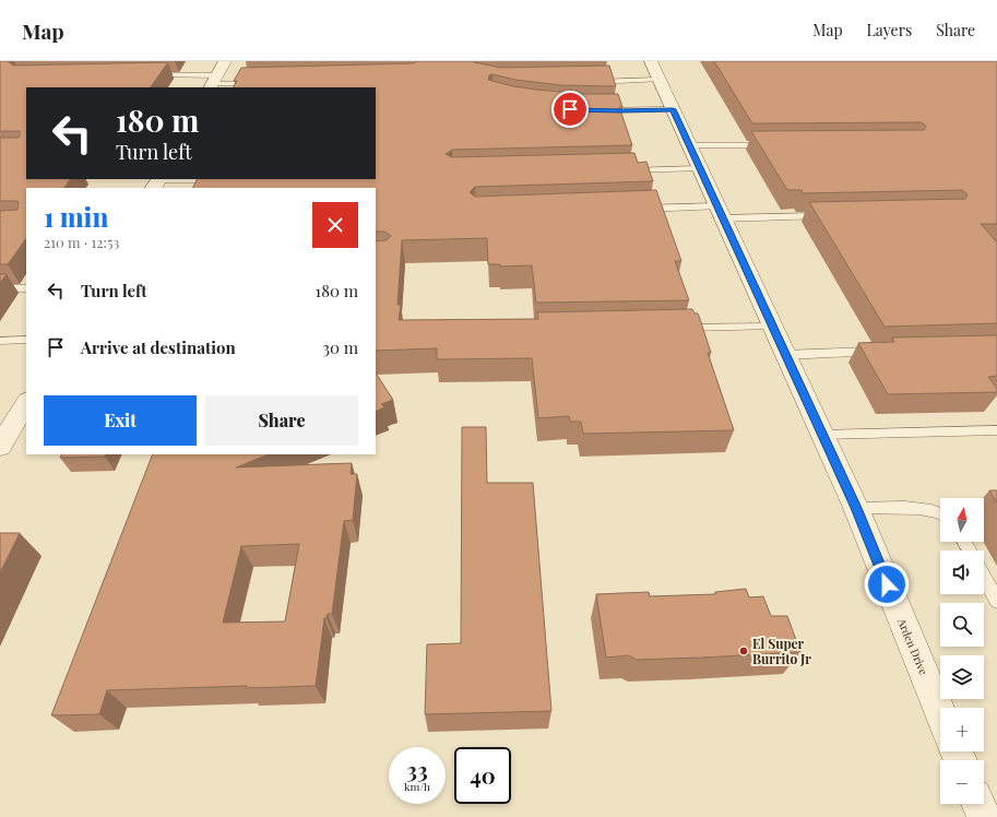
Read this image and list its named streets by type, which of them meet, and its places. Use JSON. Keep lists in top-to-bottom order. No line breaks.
{"streets":{"street":["Arden Drive"]},"places":["El Super Burrito Jr"],"north":"top","page":{"header":"Map","nav":["Map","Layers","Share"],"turn":["180 m","Turn left"],"heading":["1 min","210 m · 12:53"],"list":[{"name":"Turn left","value":"180 m"},{"name":"Arrive at destination","value":"30 m"}],"buttons":["Exit","Share"],"map_buttons":["+","−"],"speed":"33 km/h","limit":"40"}}
